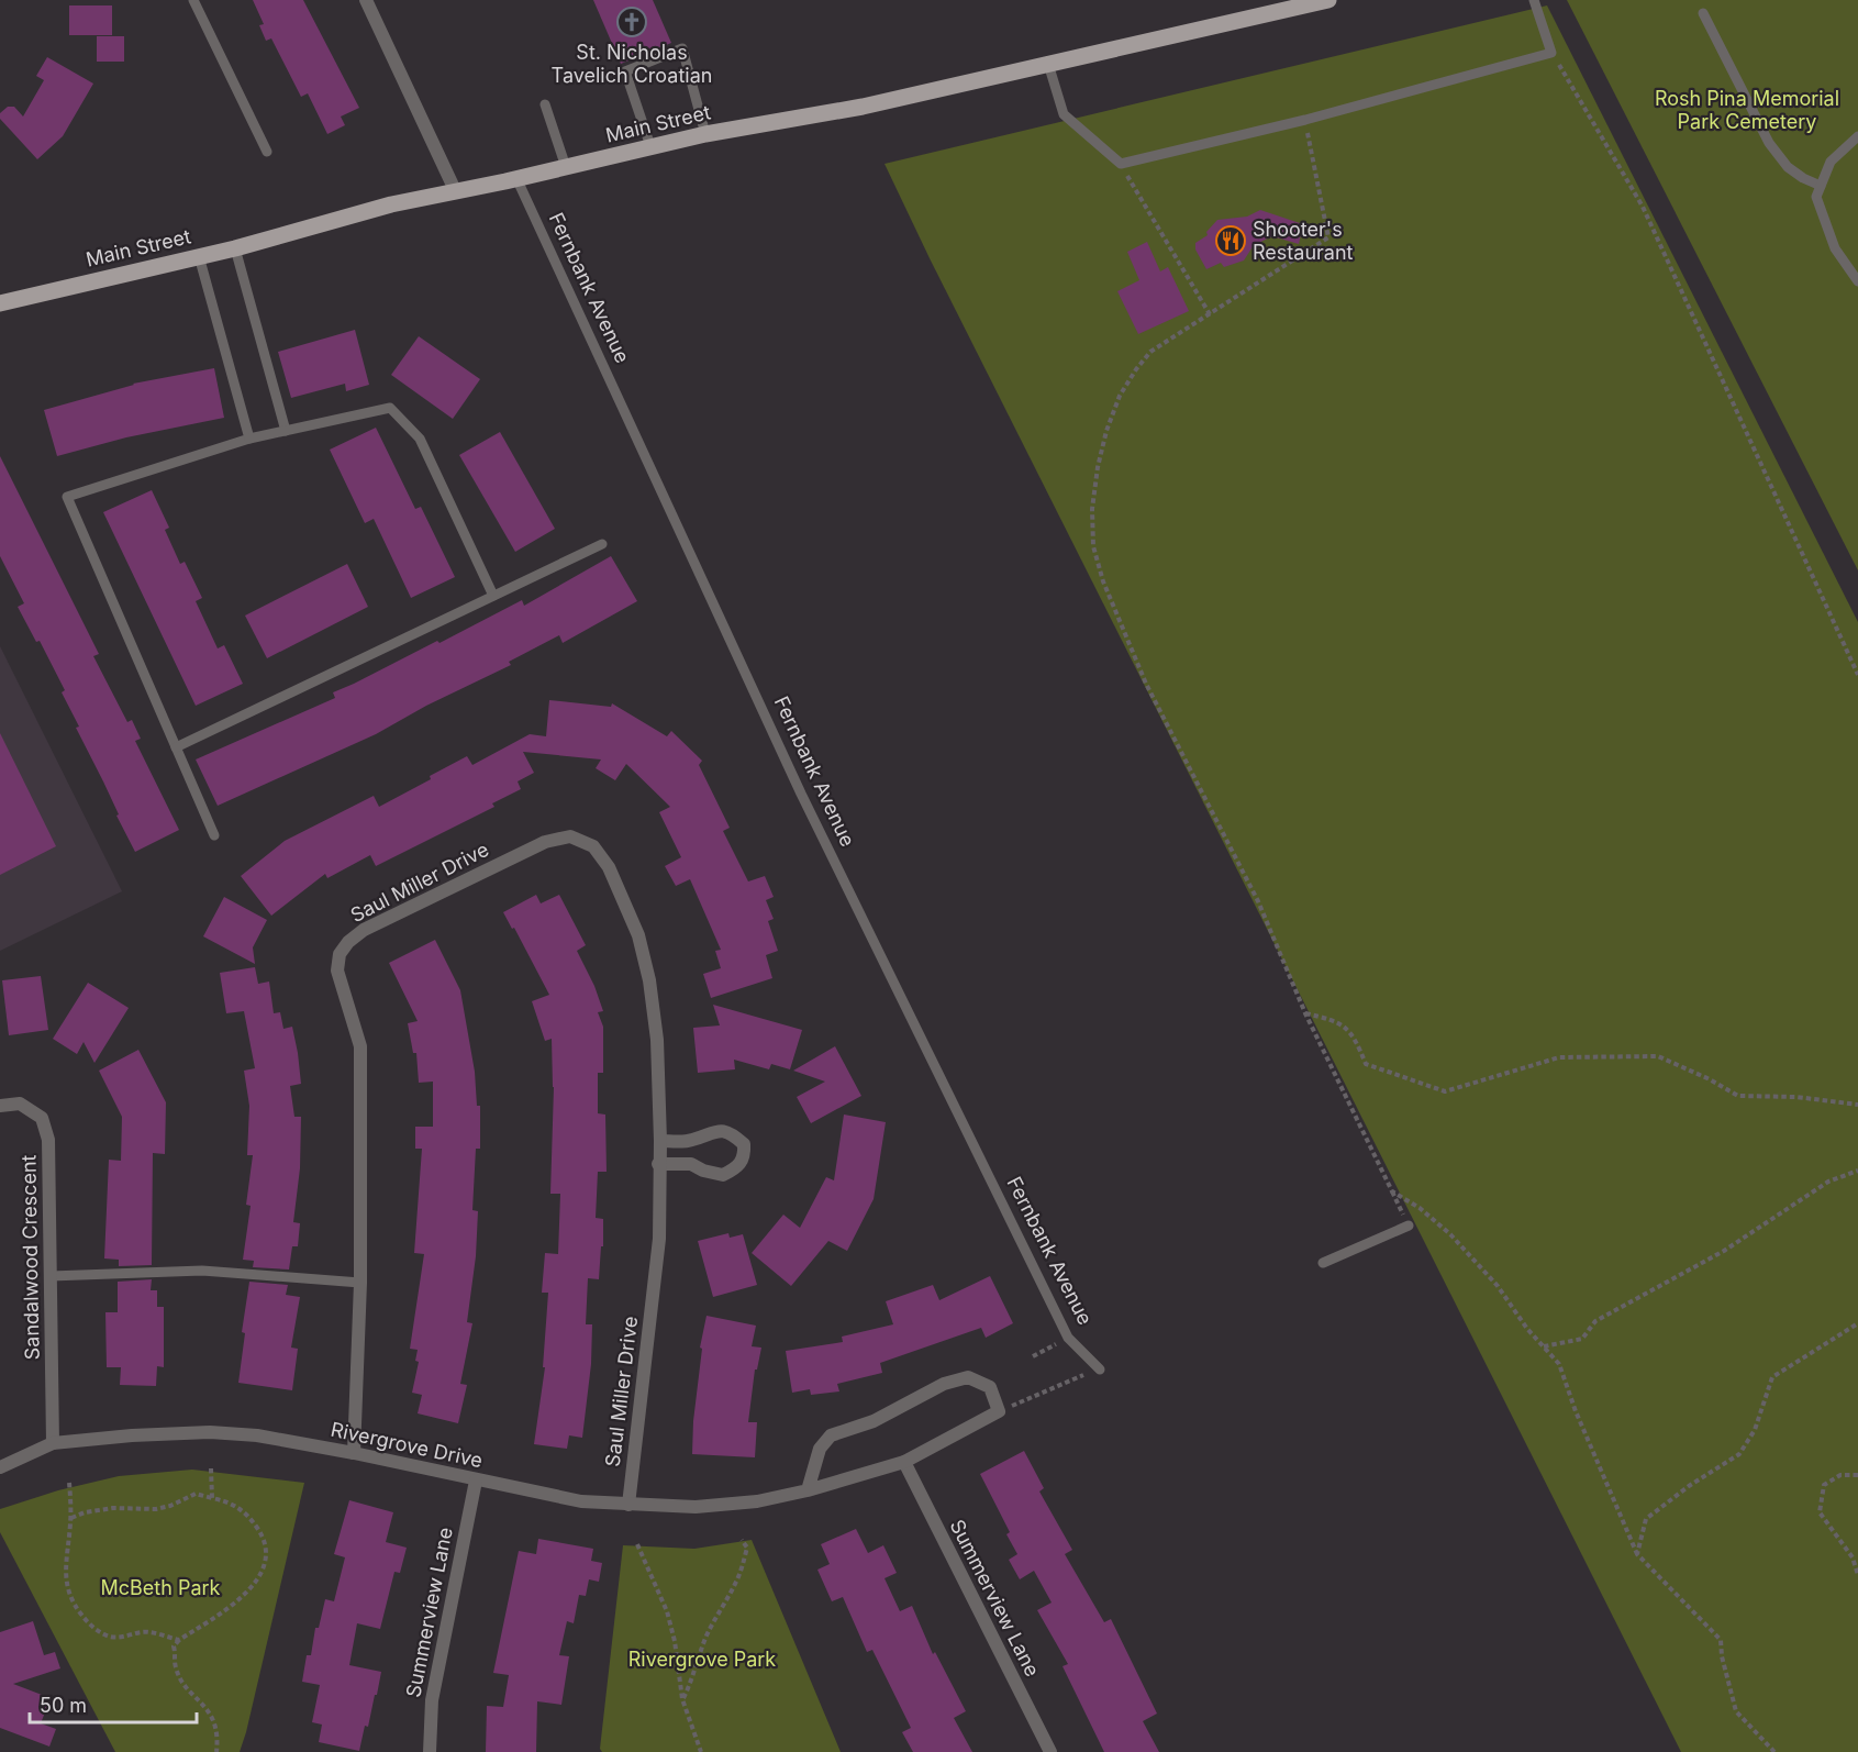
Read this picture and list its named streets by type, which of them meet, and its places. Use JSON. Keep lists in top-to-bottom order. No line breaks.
{"streets":{"main road":["Main Street"],"street":["Saul Miller Drive","Sandalwood Crescent","Rivergrove Drive","Summerview Lane"],"lane":["Fernbank Avenue"]},"crossings":[["Main Street","Fernbank Avenue"],["Saul Miller Drive","Rivergrove Drive"],["Sandalwood Crescent","Rivergrove Drive"],["Rivergrove Drive","Summerview Lane"]],"parks":["Rosh Pina Memorial Park Cemetery","McBeth Park","Rivergrove Park"],"places":{"church":["St. Nicholas Tavelich Croatian"],"restaurant":["Shooter's Restaurant"]},"scale_bar":"50 m"}
